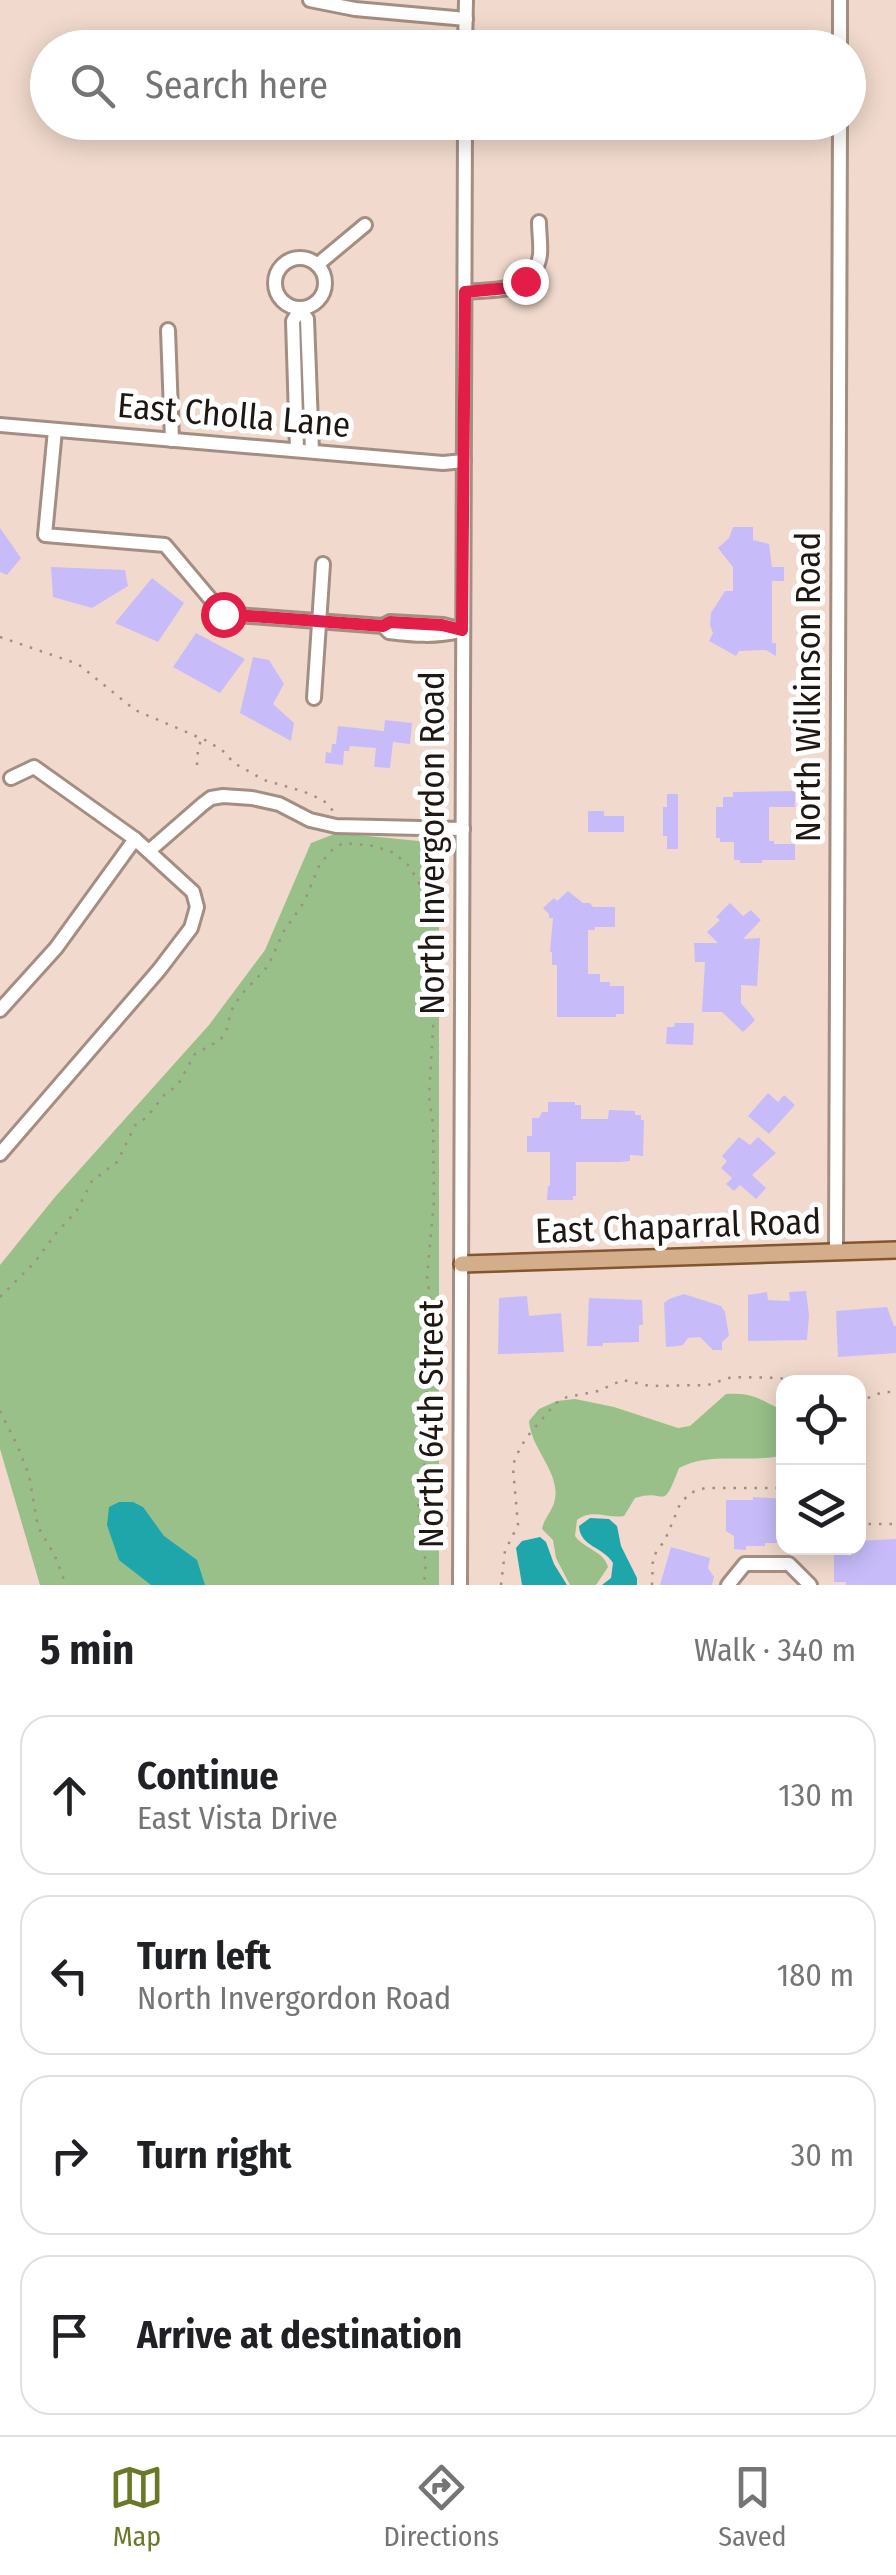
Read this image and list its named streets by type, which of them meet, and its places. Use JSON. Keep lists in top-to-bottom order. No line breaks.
{"streets":{"main road":["East Chaparral Road"],"street":["East Cholla Lane","North Wilkinson Road","North Invergordon Road","North 64th Street"]},"crossings":[["East Cholla Lane","North Invergordon Road"],["North Wilkinson Road","East Chaparral Road"],["North Invergordon Road","East Chaparral Road"],["North Invergordon Road","North 64th Street"],["East Chaparral Road","North 64th Street"]],"page":{"search":"Search here","heading":["5 min","Walk · 340 m"],"list":[["Continue","East Vista Drive","130 m"],["Turn left","North Invergordon Road","180 m"],["Turn right","30 m"],"Arrive at destination"],"nav":["Map","Directions","Saved"]}}
